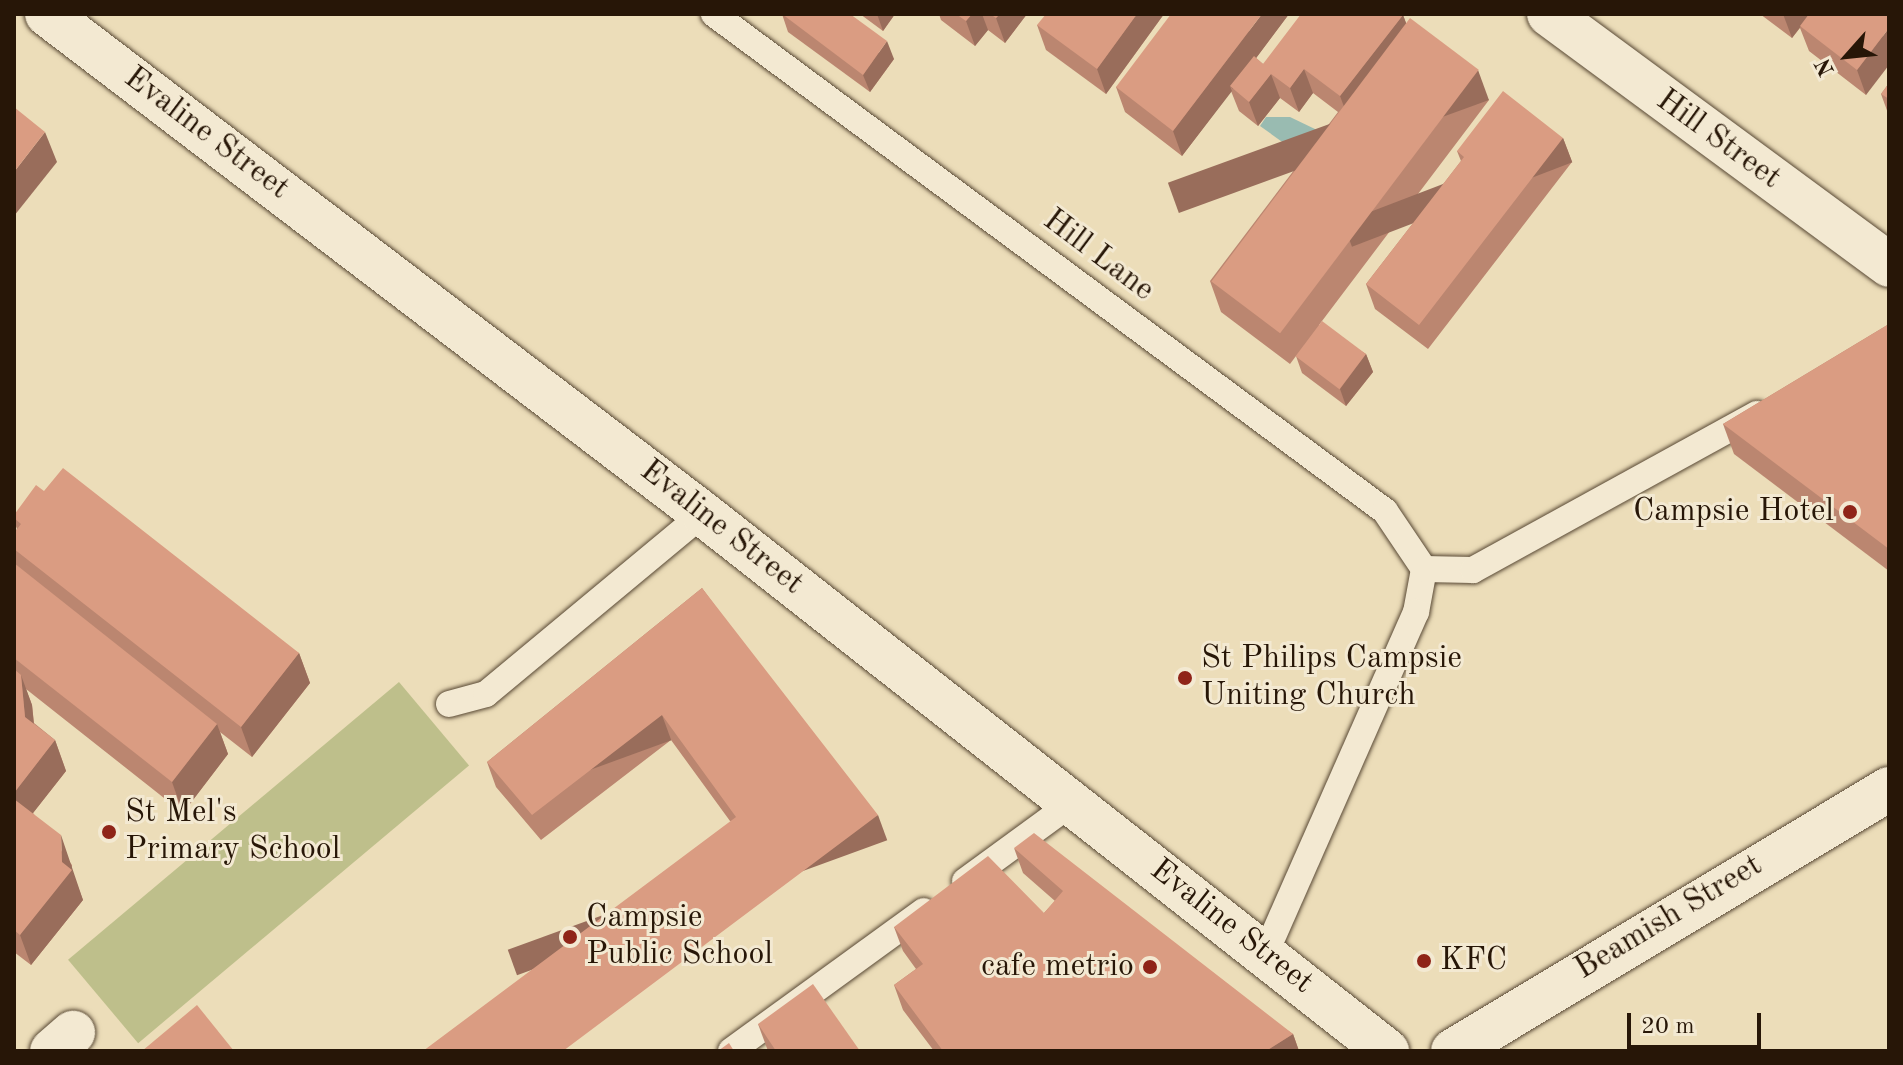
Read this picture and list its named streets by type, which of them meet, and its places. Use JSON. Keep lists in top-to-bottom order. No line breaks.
{"streets":{"street":["Evaline Street","Hill Street","Beamish Street"],"lane":["Hill Lane"]},"places":["Campsie Hotel","St Philips Campsie Uniting Church","St Mel's Primary School","Campsie Public School","KFC","cafe metrio"],"scale_bar":"20 m","north":"bottom left"}
